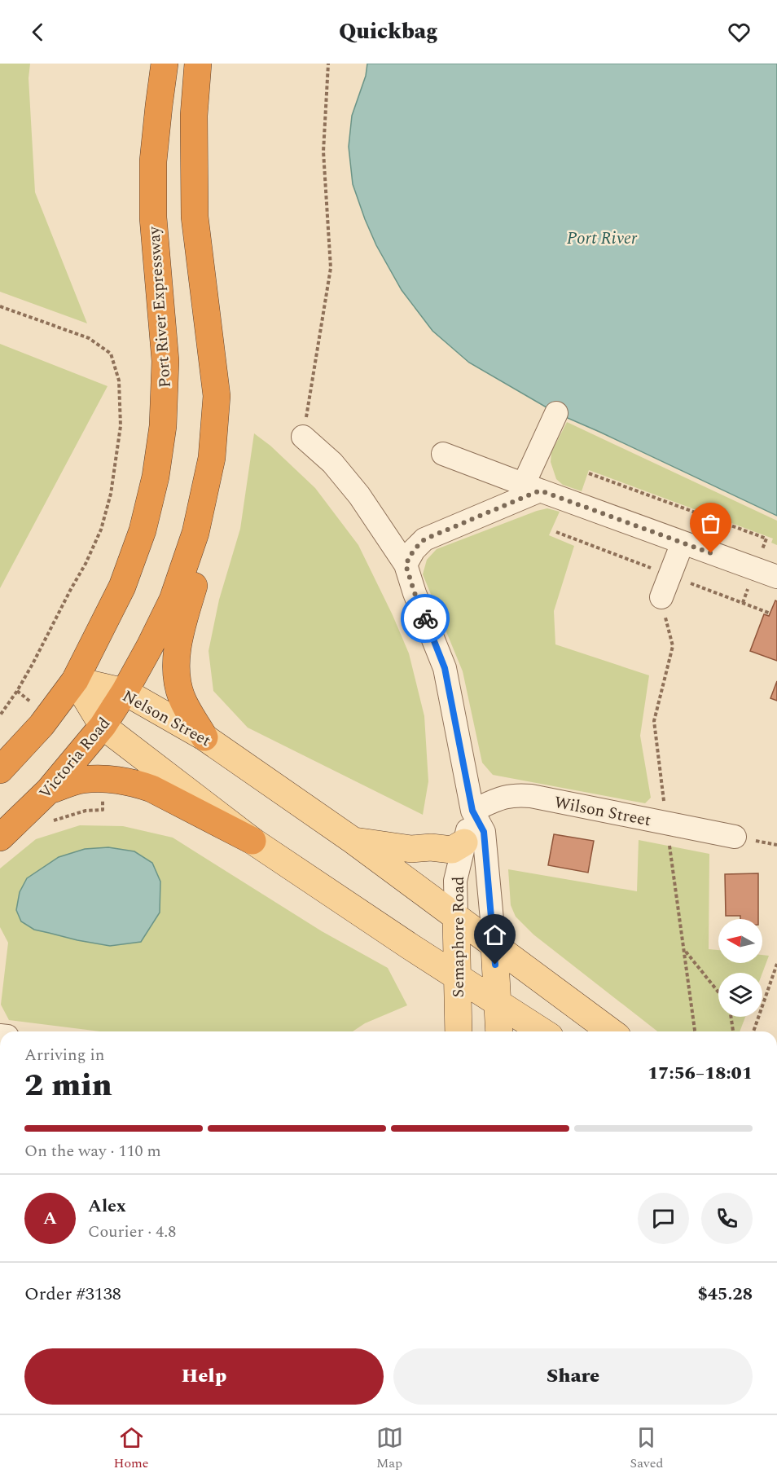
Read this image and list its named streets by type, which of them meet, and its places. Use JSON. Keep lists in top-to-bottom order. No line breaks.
{"streets":{"highway":["Port River Expressway","Victoria Road"],"main road":["Nelson Street","Semaphore Road"],"street":["Wilson Street"]},"crossings":[["Port River Expressway","Nelson Street"],["Nelson Street","Victoria Road"],["Nelson Street","Semaphore Road"],["Wilson Street","Semaphore Road"]],"water":["Port River"],"north":"left","page":{"header":"Quickbag","heading":["2 min","Arriving in","17:56–18:01"],"panel":["Alex","Courier · 4.8","Order #3138","$45.28"],"bar":"On the way · 110 m","round":"A","buttons":["Help","Share"],"tabs":["Home","Map","Saved"]}}
